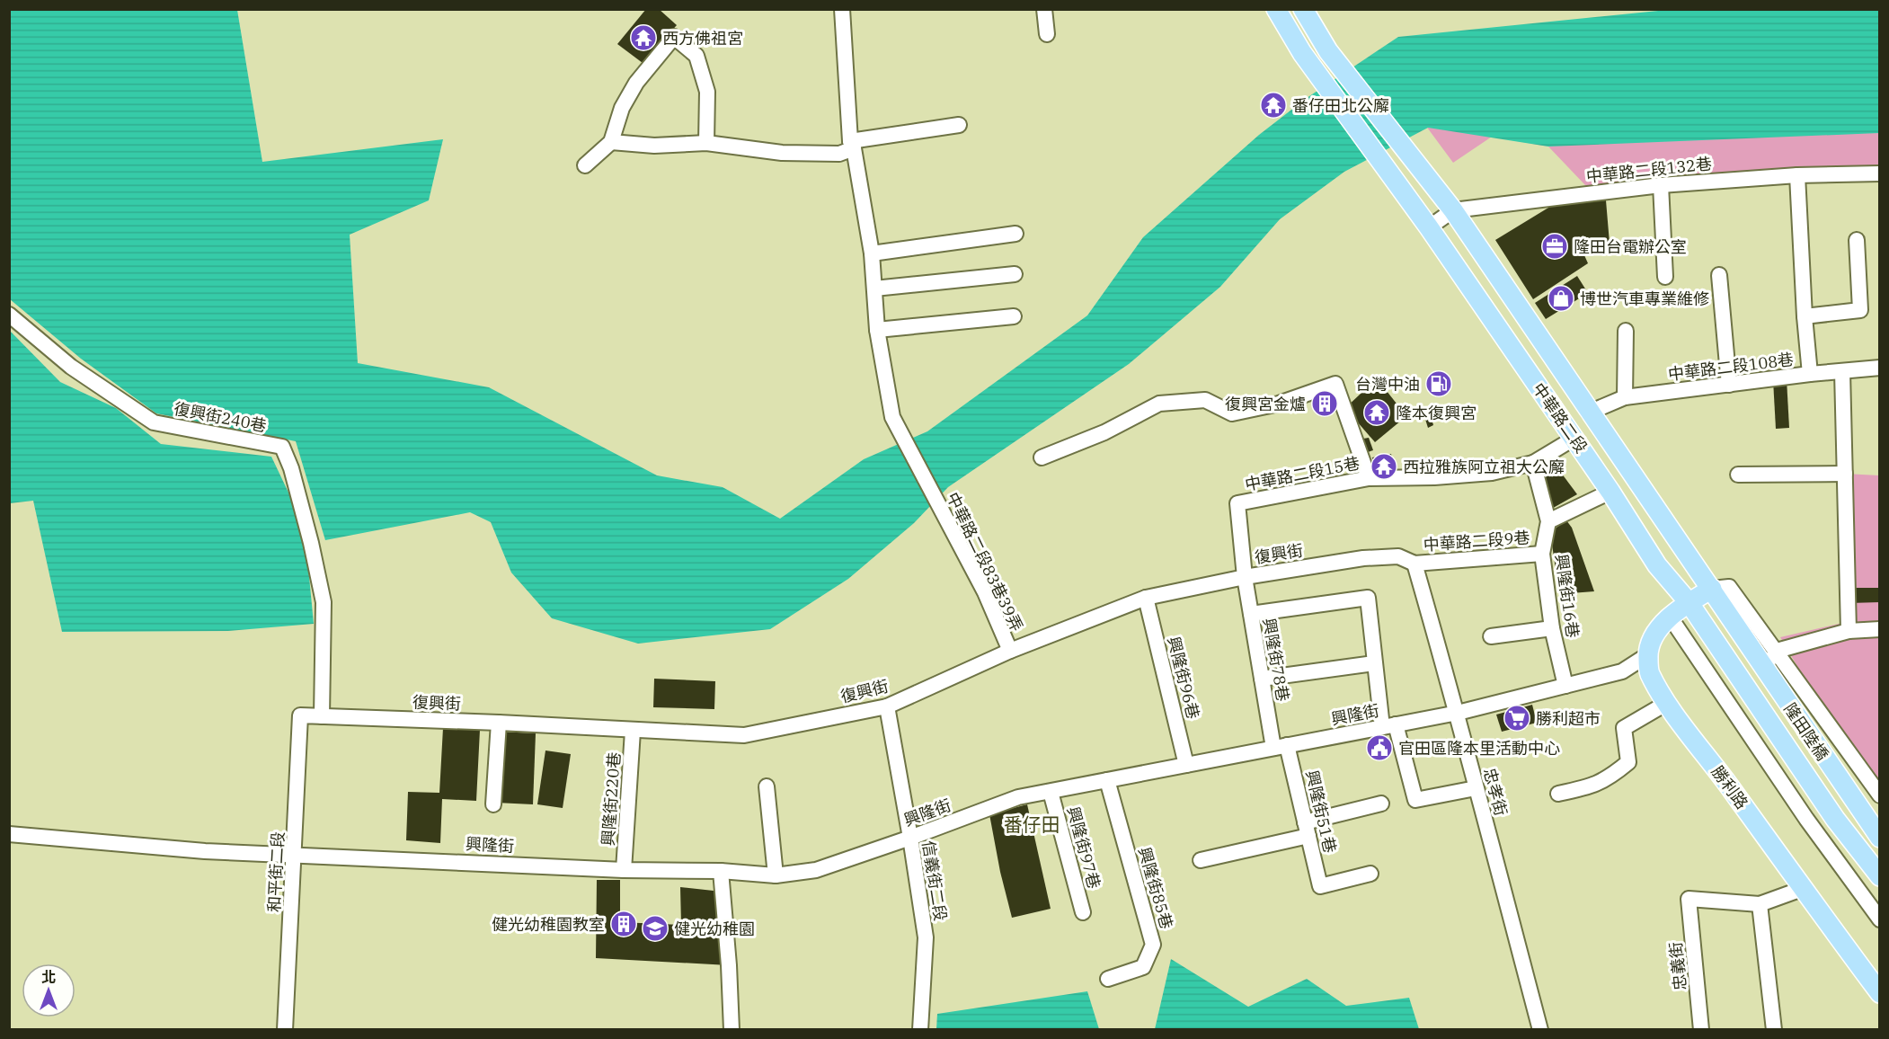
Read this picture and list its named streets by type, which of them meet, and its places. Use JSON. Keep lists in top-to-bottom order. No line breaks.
{"streets":{"main road":["中華路二段","隆田陸橋","勝利路"],"street":["中華路二段132巷","中華路二段108巷","復興街240巷","中華路二段15巷","中華路二段9巷","復興街","中華路二段83巷39弄","興隆街16巷","興隆街78巷","興隆街96巷","興隆街","忠孝街","興隆街220巷","興隆街51巷","興隆街97巷","和平街二段","信義街二段","興隆街85巷","忠義街"]},"crossings":[["中華路二段132巷","中華路二段"],["中華路二段108巷","中華路二段"],["復興街240巷","復興街"],["中華路二段","隆田陸橋"],["中華路二段15巷","興隆街16巷"],["中華路二段15巷","興隆街78巷"],["中華路二段9巷","復興街"],["中華路二段9巷","興隆街16巷"],["中華路二段9巷","忠孝街"],["復興街","中華路二段83巷39弄"],["復興街","興隆街78巷"],["復興街","興隆街96巷"],["復興街","忠孝街"],["復興街","興隆街220巷"],["復興街","和平街二段"],["復興街","信義街二段"],["興隆街16巷","興隆街"],["興隆街78巷","興隆街"],["興隆街78巷","興隆街51巷"],["興隆街96巷","興隆街"],["興隆街","勝利路"],["興隆街","忠孝街"],["興隆街","興隆街220巷"],["興隆街","興隆街51巷"],["興隆街","興隆街97巷"],["興隆街","和平街二段"],["興隆街","信義街二段"],["興隆街","興隆街85巷"]],"districts":["番仔田"],"places":{"temple":["西方佛祖宮","番仔田北公廨","隆本復興宮","西拉雅族阿立祖大公廨"],"office":["隆田台電辦公室"],"shop":["博世汽車專業維修"],"fuel station":["台灣中油"],"building":["復興宮金爐","健光幼稚園教室"],"supermarket":["勝利超市"],"public building":["官田區隆本里活動中心"],"school or university":["健光幼稚園"]},"north":"top"}
